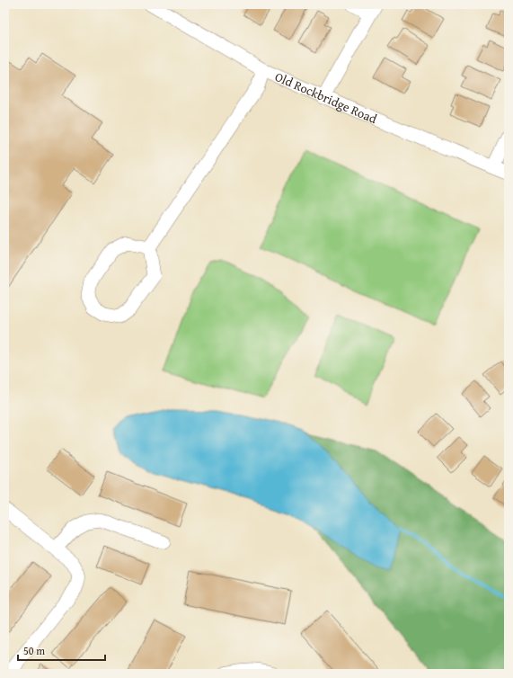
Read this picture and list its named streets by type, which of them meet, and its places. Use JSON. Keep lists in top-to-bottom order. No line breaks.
{"streets":{"street":["Old Rockbridge Road"]},"scale_bar":"50 m"}
